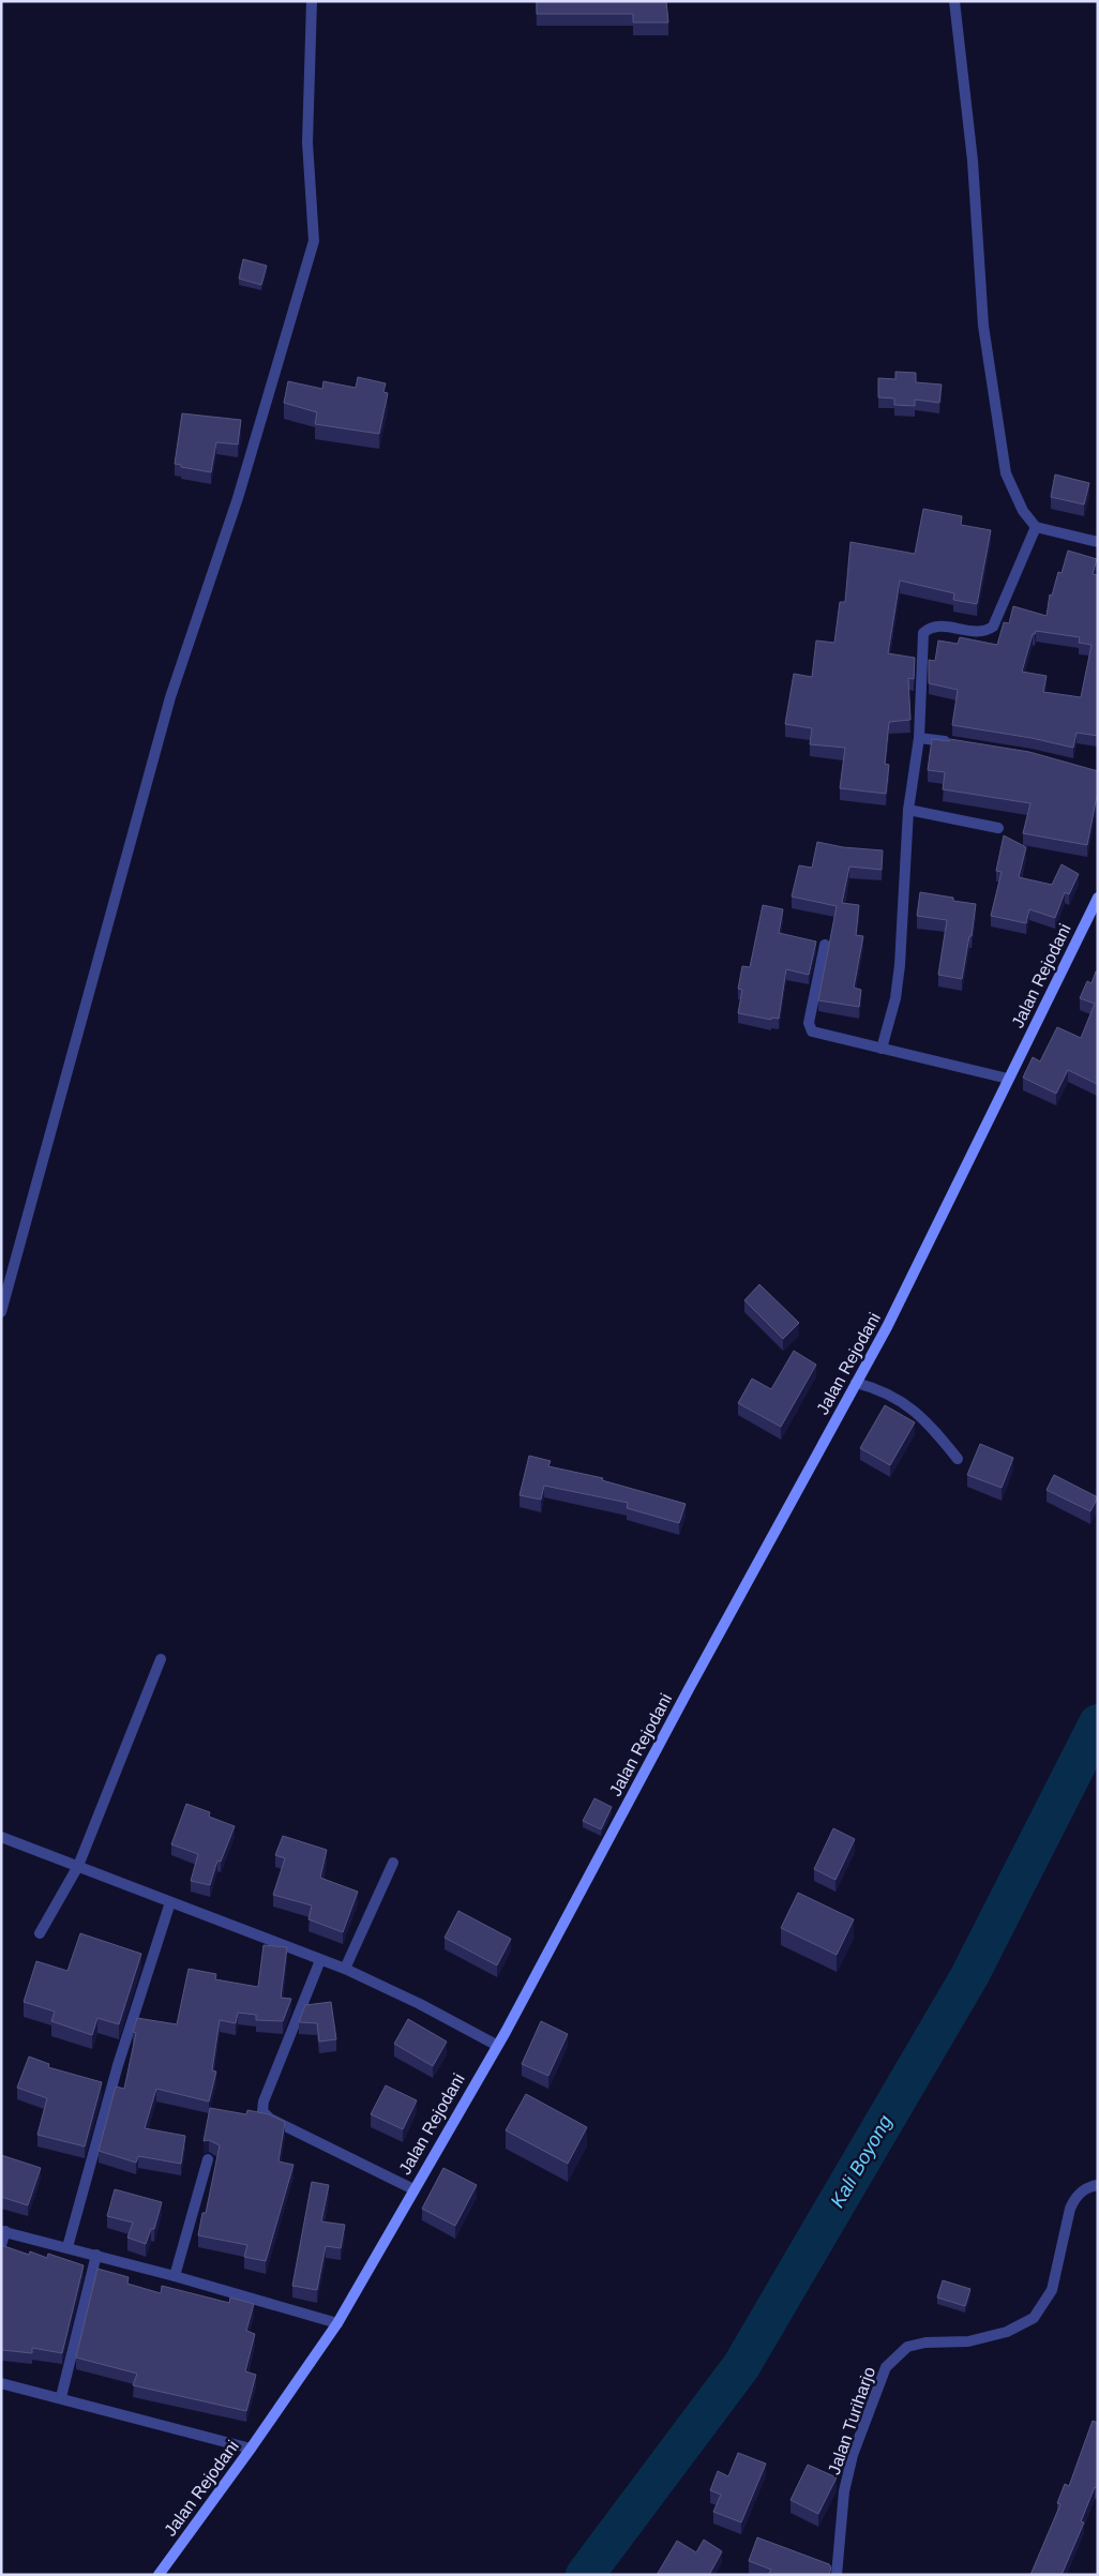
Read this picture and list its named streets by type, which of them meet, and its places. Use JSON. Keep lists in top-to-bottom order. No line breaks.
{"streets":{"main road":["Jalan Rejodani"],"street":["Jalan Turiharjo"]},"water":["Kali Boyong"]}
